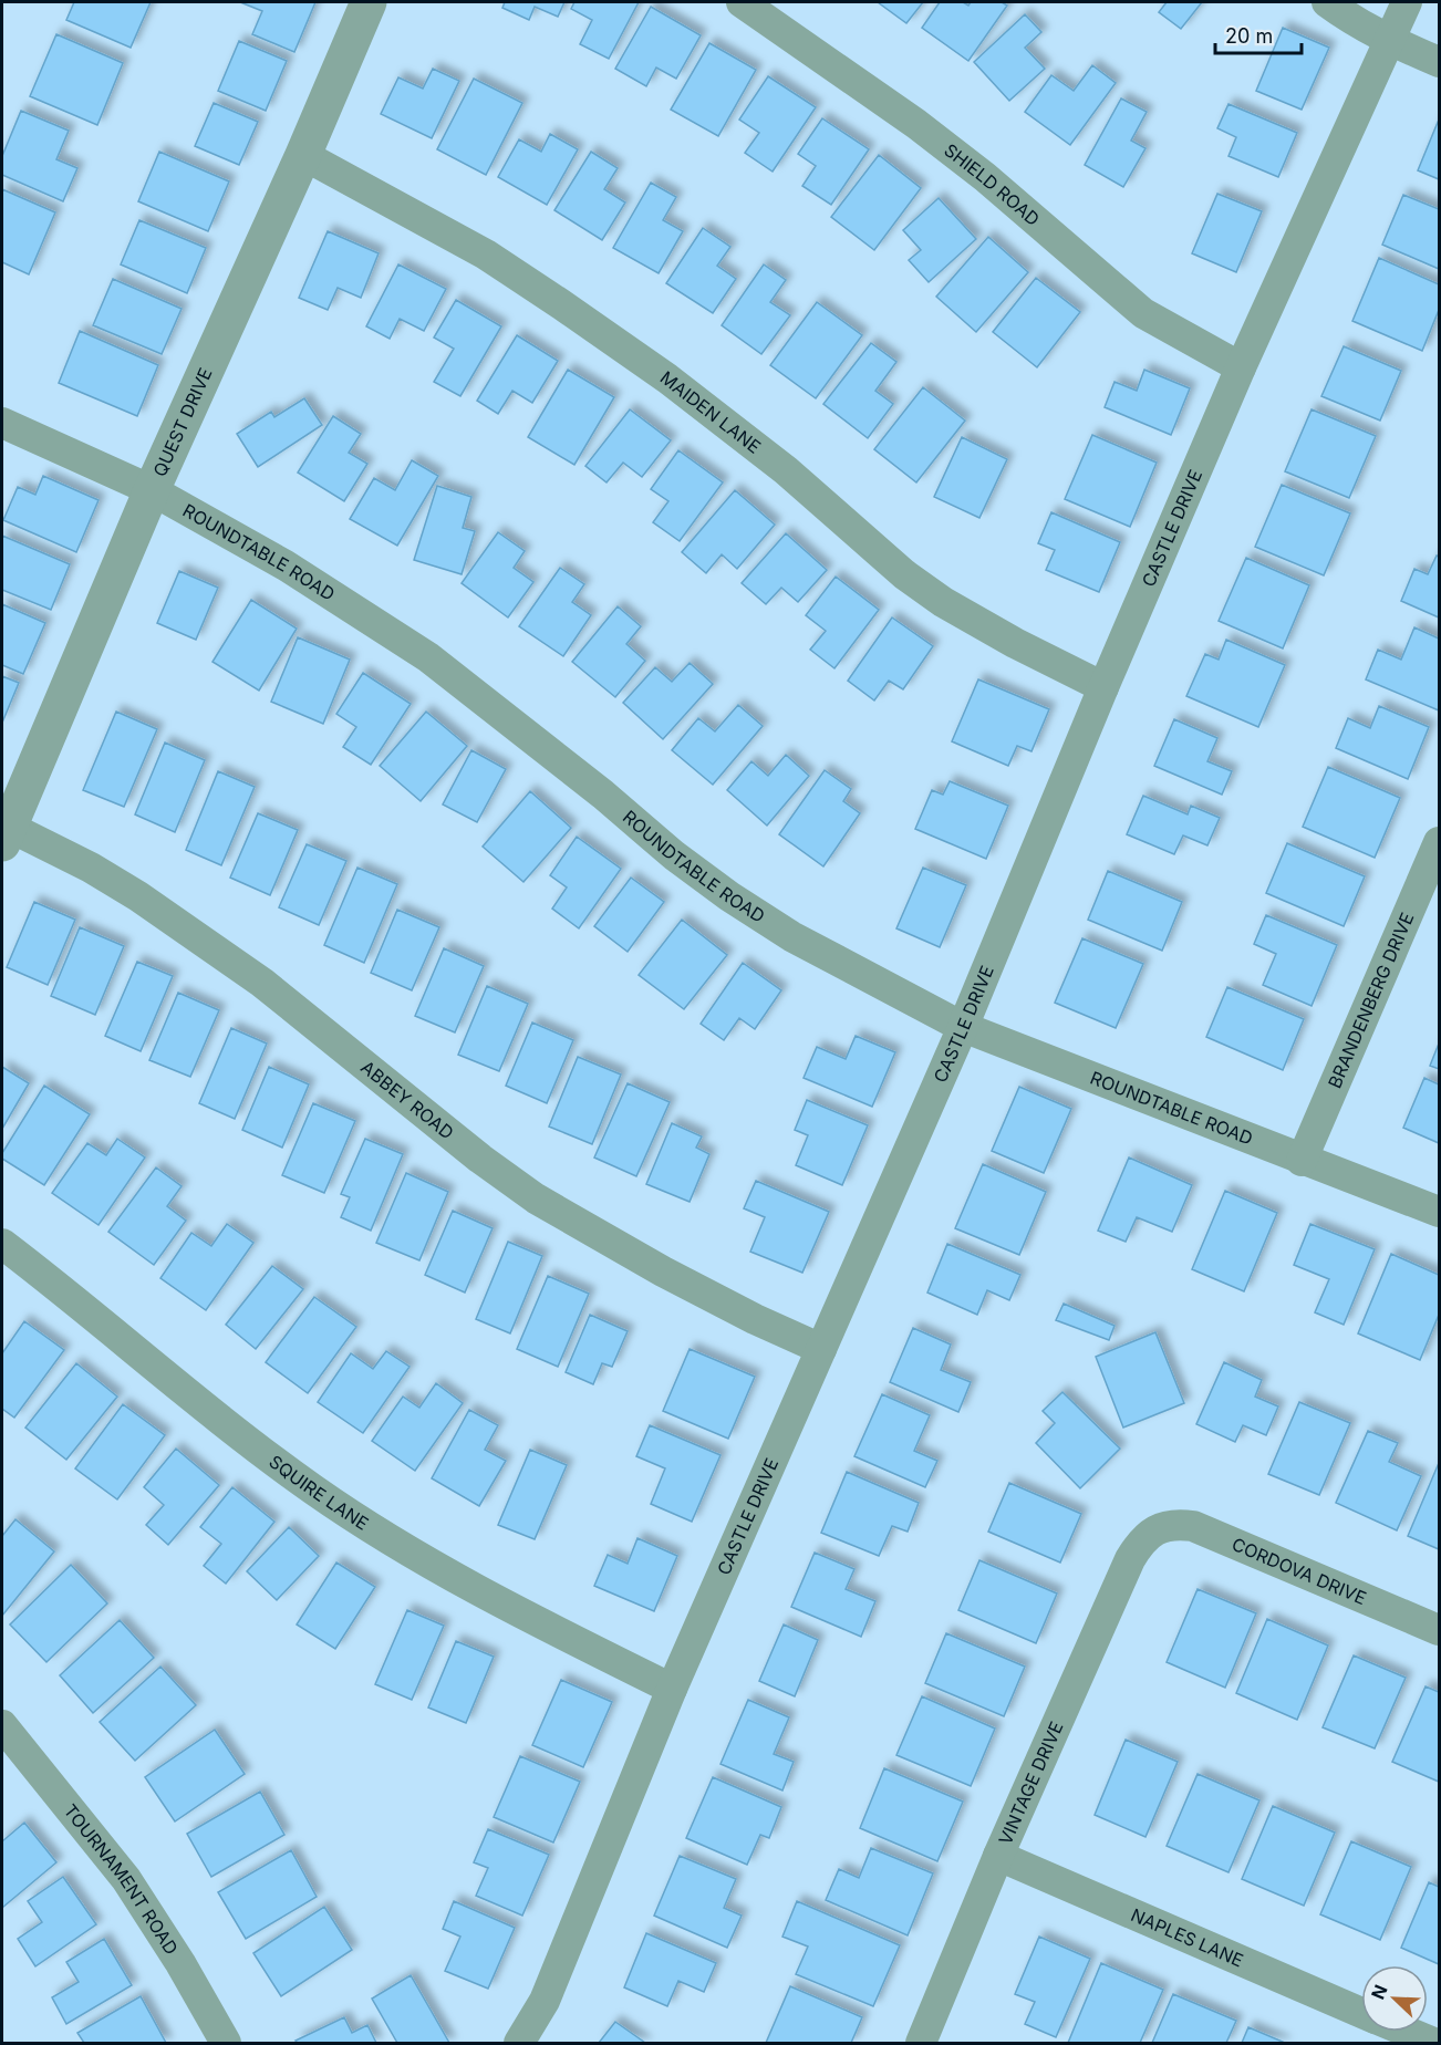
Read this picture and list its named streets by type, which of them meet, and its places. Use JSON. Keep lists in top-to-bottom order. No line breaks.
{"streets":{"street":["SHIELD ROAD","MAIDEN LANE","QUEST DRIVE","CASTLE DRIVE","ROUNDTABLE ROAD","BRANDENBERG DRIVE","ABBEY ROAD","SQUIRE LANE","CORDOVA DRIVE","VINTAGE DRIVE","TOURNAMENT ROAD","NAPLES LANE"]},"crossings":[["SHIELD ROAD","CASTLE DRIVE"],["MAIDEN LANE","QUEST DRIVE"],["MAIDEN LANE","CASTLE DRIVE"],["QUEST DRIVE","ROUNDTABLE ROAD"],["QUEST DRIVE","ABBEY ROAD"],["CASTLE DRIVE","ROUNDTABLE ROAD"],["CASTLE DRIVE","ABBEY ROAD"],["CASTLE DRIVE","SQUIRE LANE"],["ROUNDTABLE ROAD","BRANDENBERG DRIVE"],["CORDOVA DRIVE","VINTAGE DRIVE"],["VINTAGE DRIVE","NAPLES LANE"]],"scale_bar":"20 m","north":"top left"}
